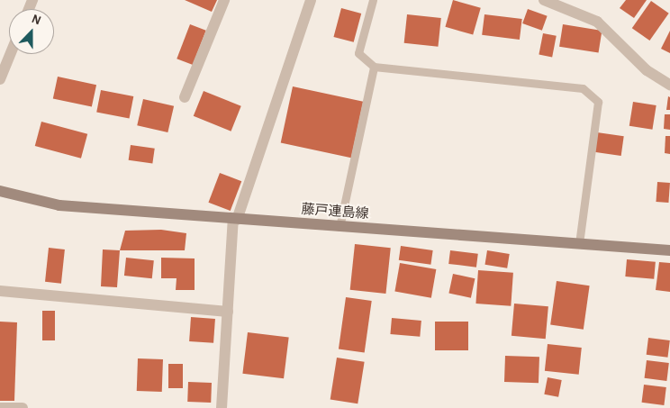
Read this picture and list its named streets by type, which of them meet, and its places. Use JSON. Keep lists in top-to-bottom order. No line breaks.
{"streets":{"main road":["藤戸連島線"]},"north":"top"}
